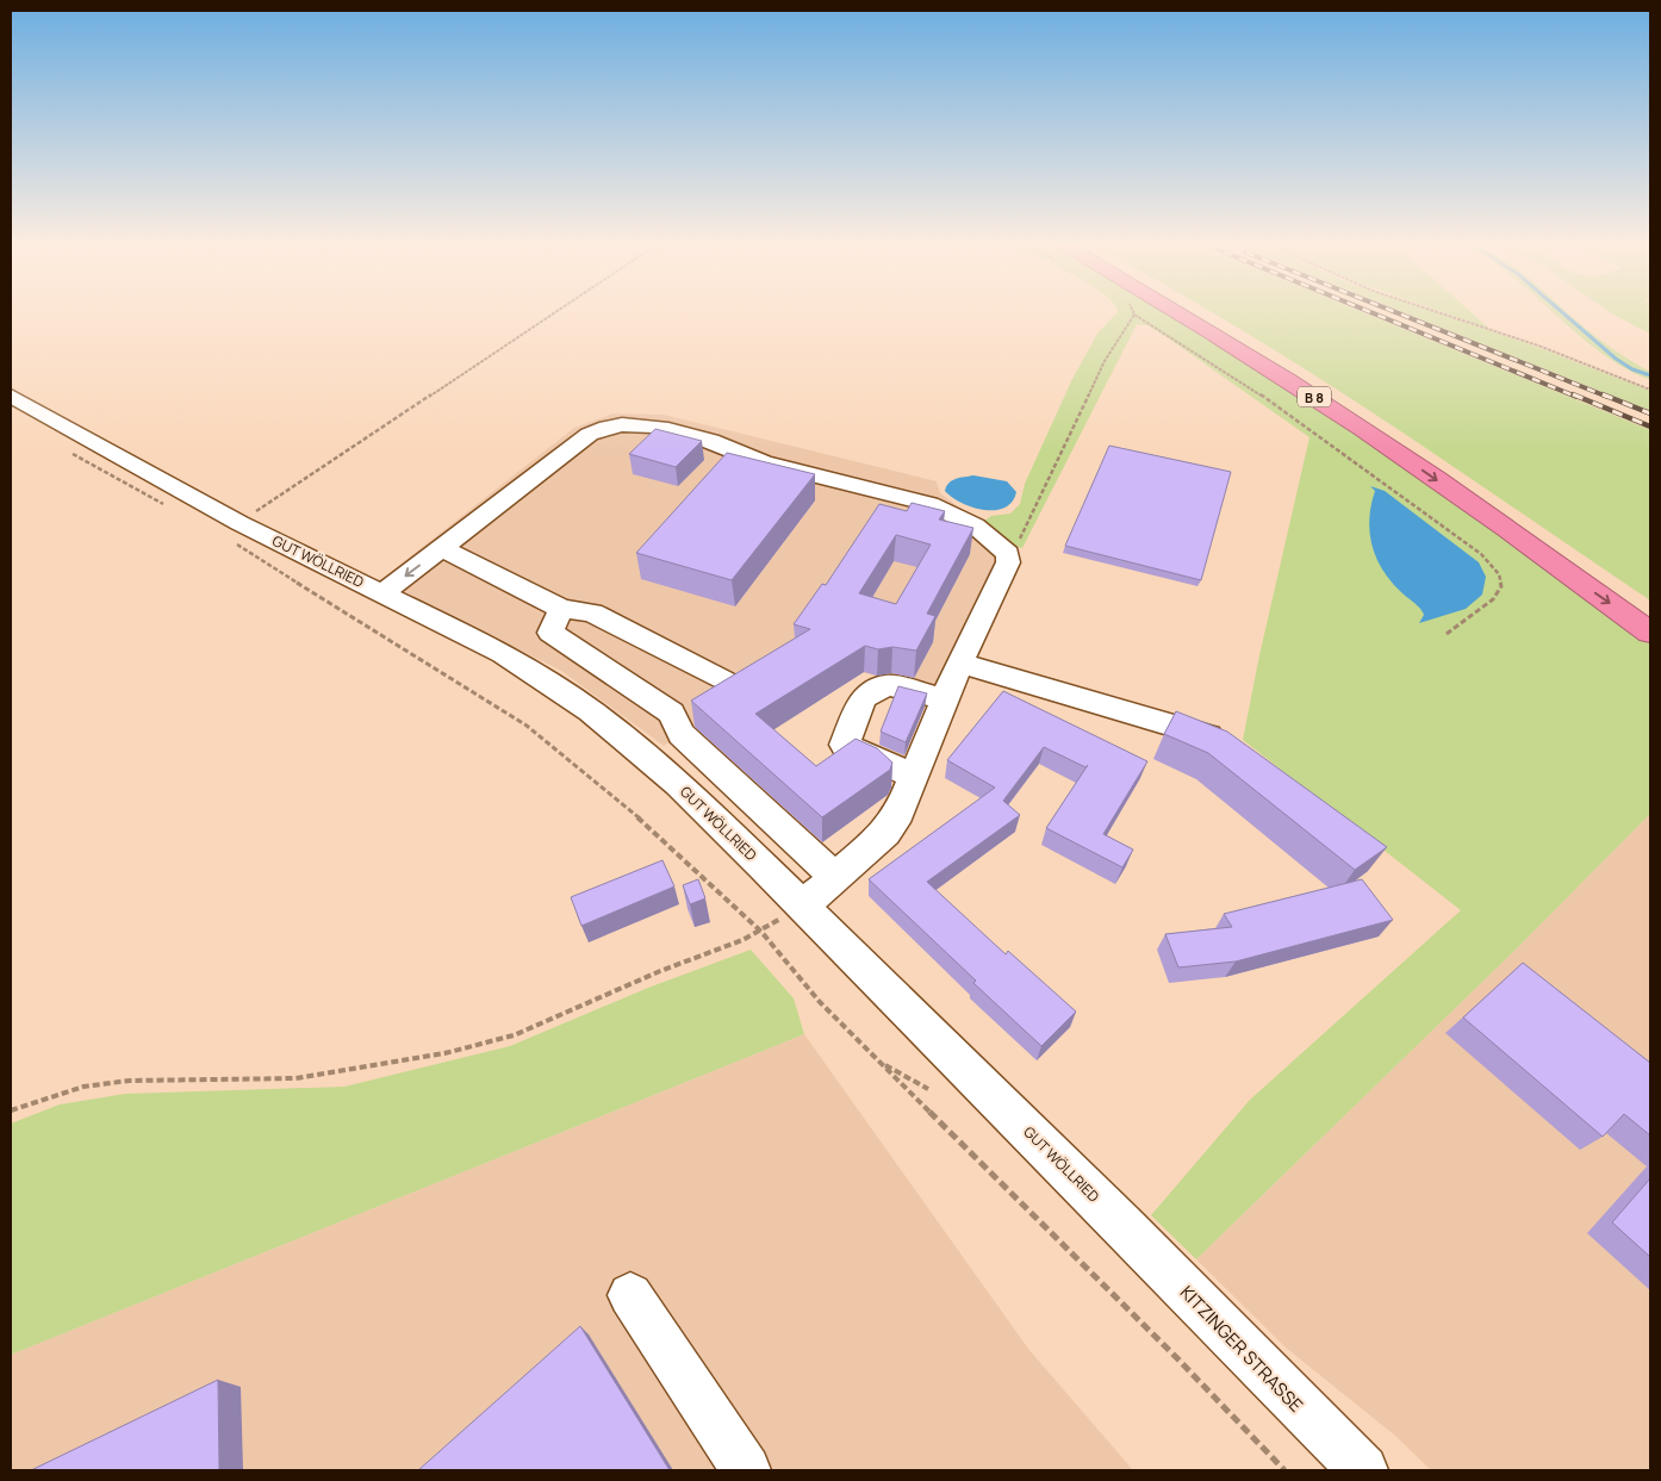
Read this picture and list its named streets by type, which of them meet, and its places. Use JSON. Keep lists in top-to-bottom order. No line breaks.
{"streets":{"highway":["B 8"],"street":["GUT WÖLLRIED","KITZINGER STRASSE"]},"crossings":[["GUT WÖLLRIED","KITZINGER STRASSE"]]}
